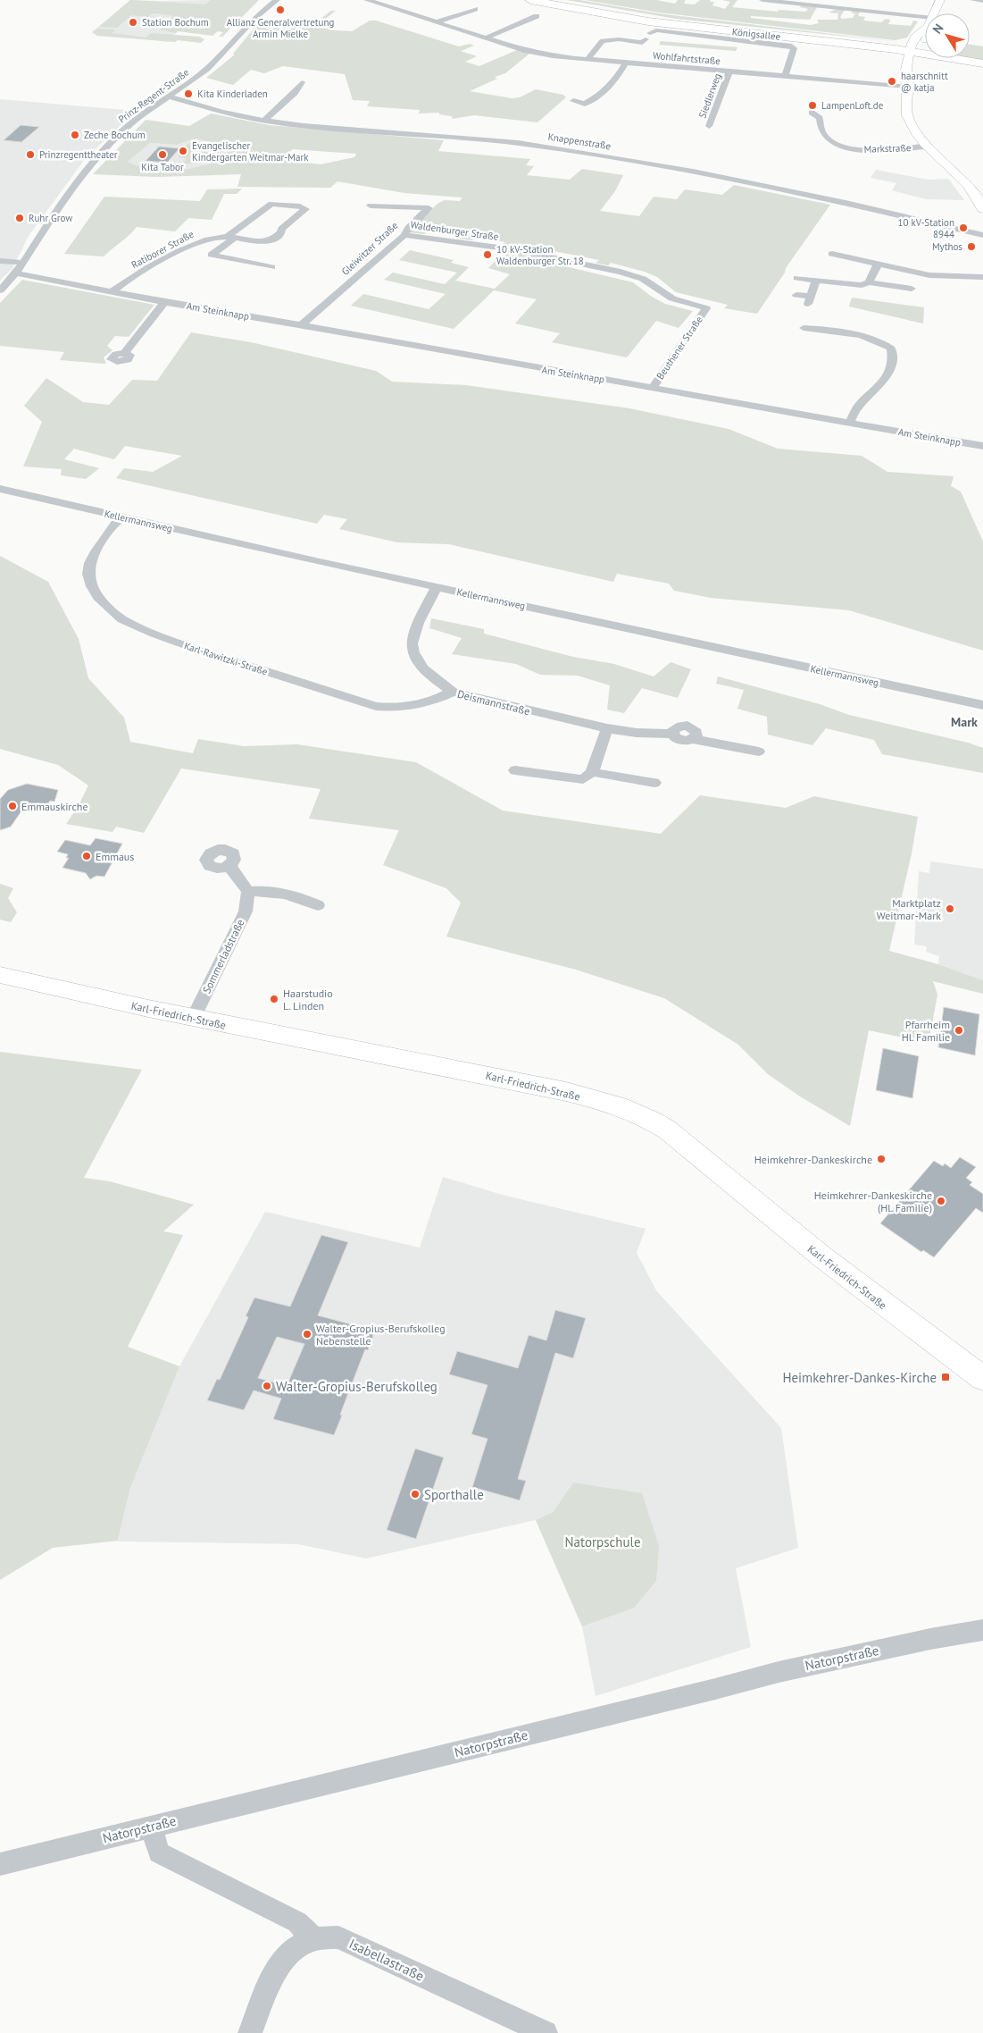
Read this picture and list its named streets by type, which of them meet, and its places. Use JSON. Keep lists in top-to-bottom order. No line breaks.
{"streets":{"main road":["Königsallee","Markstraße","Karl-Friedrich-Straße"],"street":["Wohlfahrtstraße","Prinz-Regent-Straße","Siedlerweg","Knappenstraße","Waldenburger Straße","Gleiwitzer Straße","Ratiborer Straße","Am Steinknapp","Beuthener Straße","Kellermannsweg","Karl-Rawitzki-Straße","Deismannstraße","Sommerladstraße","Natorpstraße","Isabellastraße"]},"crossings":[["Königsallee","Markstraße"],["Wohlfahrtstraße","Siedlerweg"],["Wohlfahrtstraße","Markstraße"],["Prinz-Regent-Straße","Knappenstraße"],["Prinz-Regent-Straße","Am Steinknapp"],["Waldenburger Straße","Gleiwitzer Straße"],["Waldenburger Straße","Beuthener Straße"],["Gleiwitzer Straße","Am Steinknapp"],["Ratiborer Straße","Am Steinknapp"],["Am Steinknapp","Beuthener Straße"],["Kellermannsweg","Karl-Rawitzki-Straße"],["Kellermannsweg","Deismannstraße"],["Karl-Rawitzki-Straße","Deismannstraße"],["Sommerladstraße","Karl-Friedrich-Straße"]],"districts":["Mark"],"parks":["Natorpschule"],"places":{"other":["Allianz Generalvertretung Armin Mielke","Station Bochum","haarschnitt @ katja","Kita Kinderladen","LampenLoft.de","Zeche Bochum","Evangelischer Kindergarten Weitmar-Mark","Prinzregenttheater","Kita Tabor","Ruhr Grow","10 kV-Station 8944","Mythos","10 kV-Station Waldenburger Str. 18","Emmauskirche","Emmaus","Marktplatz Weitmar-Mark","Haarstudio L. Linden","Pfarrheim Hl. Familie","Heimkehrer-Dankeskirche","Heimkehrer-Dankeskirche (Hl. Familie)","Walter-Gropius-Berufskolleg Nebenstelle","Walter-Gropius-Berufskolleg","Sporthalle"],"transit":["Heimkehrer-Dankes-Kirche"]},"north":"top left"}
